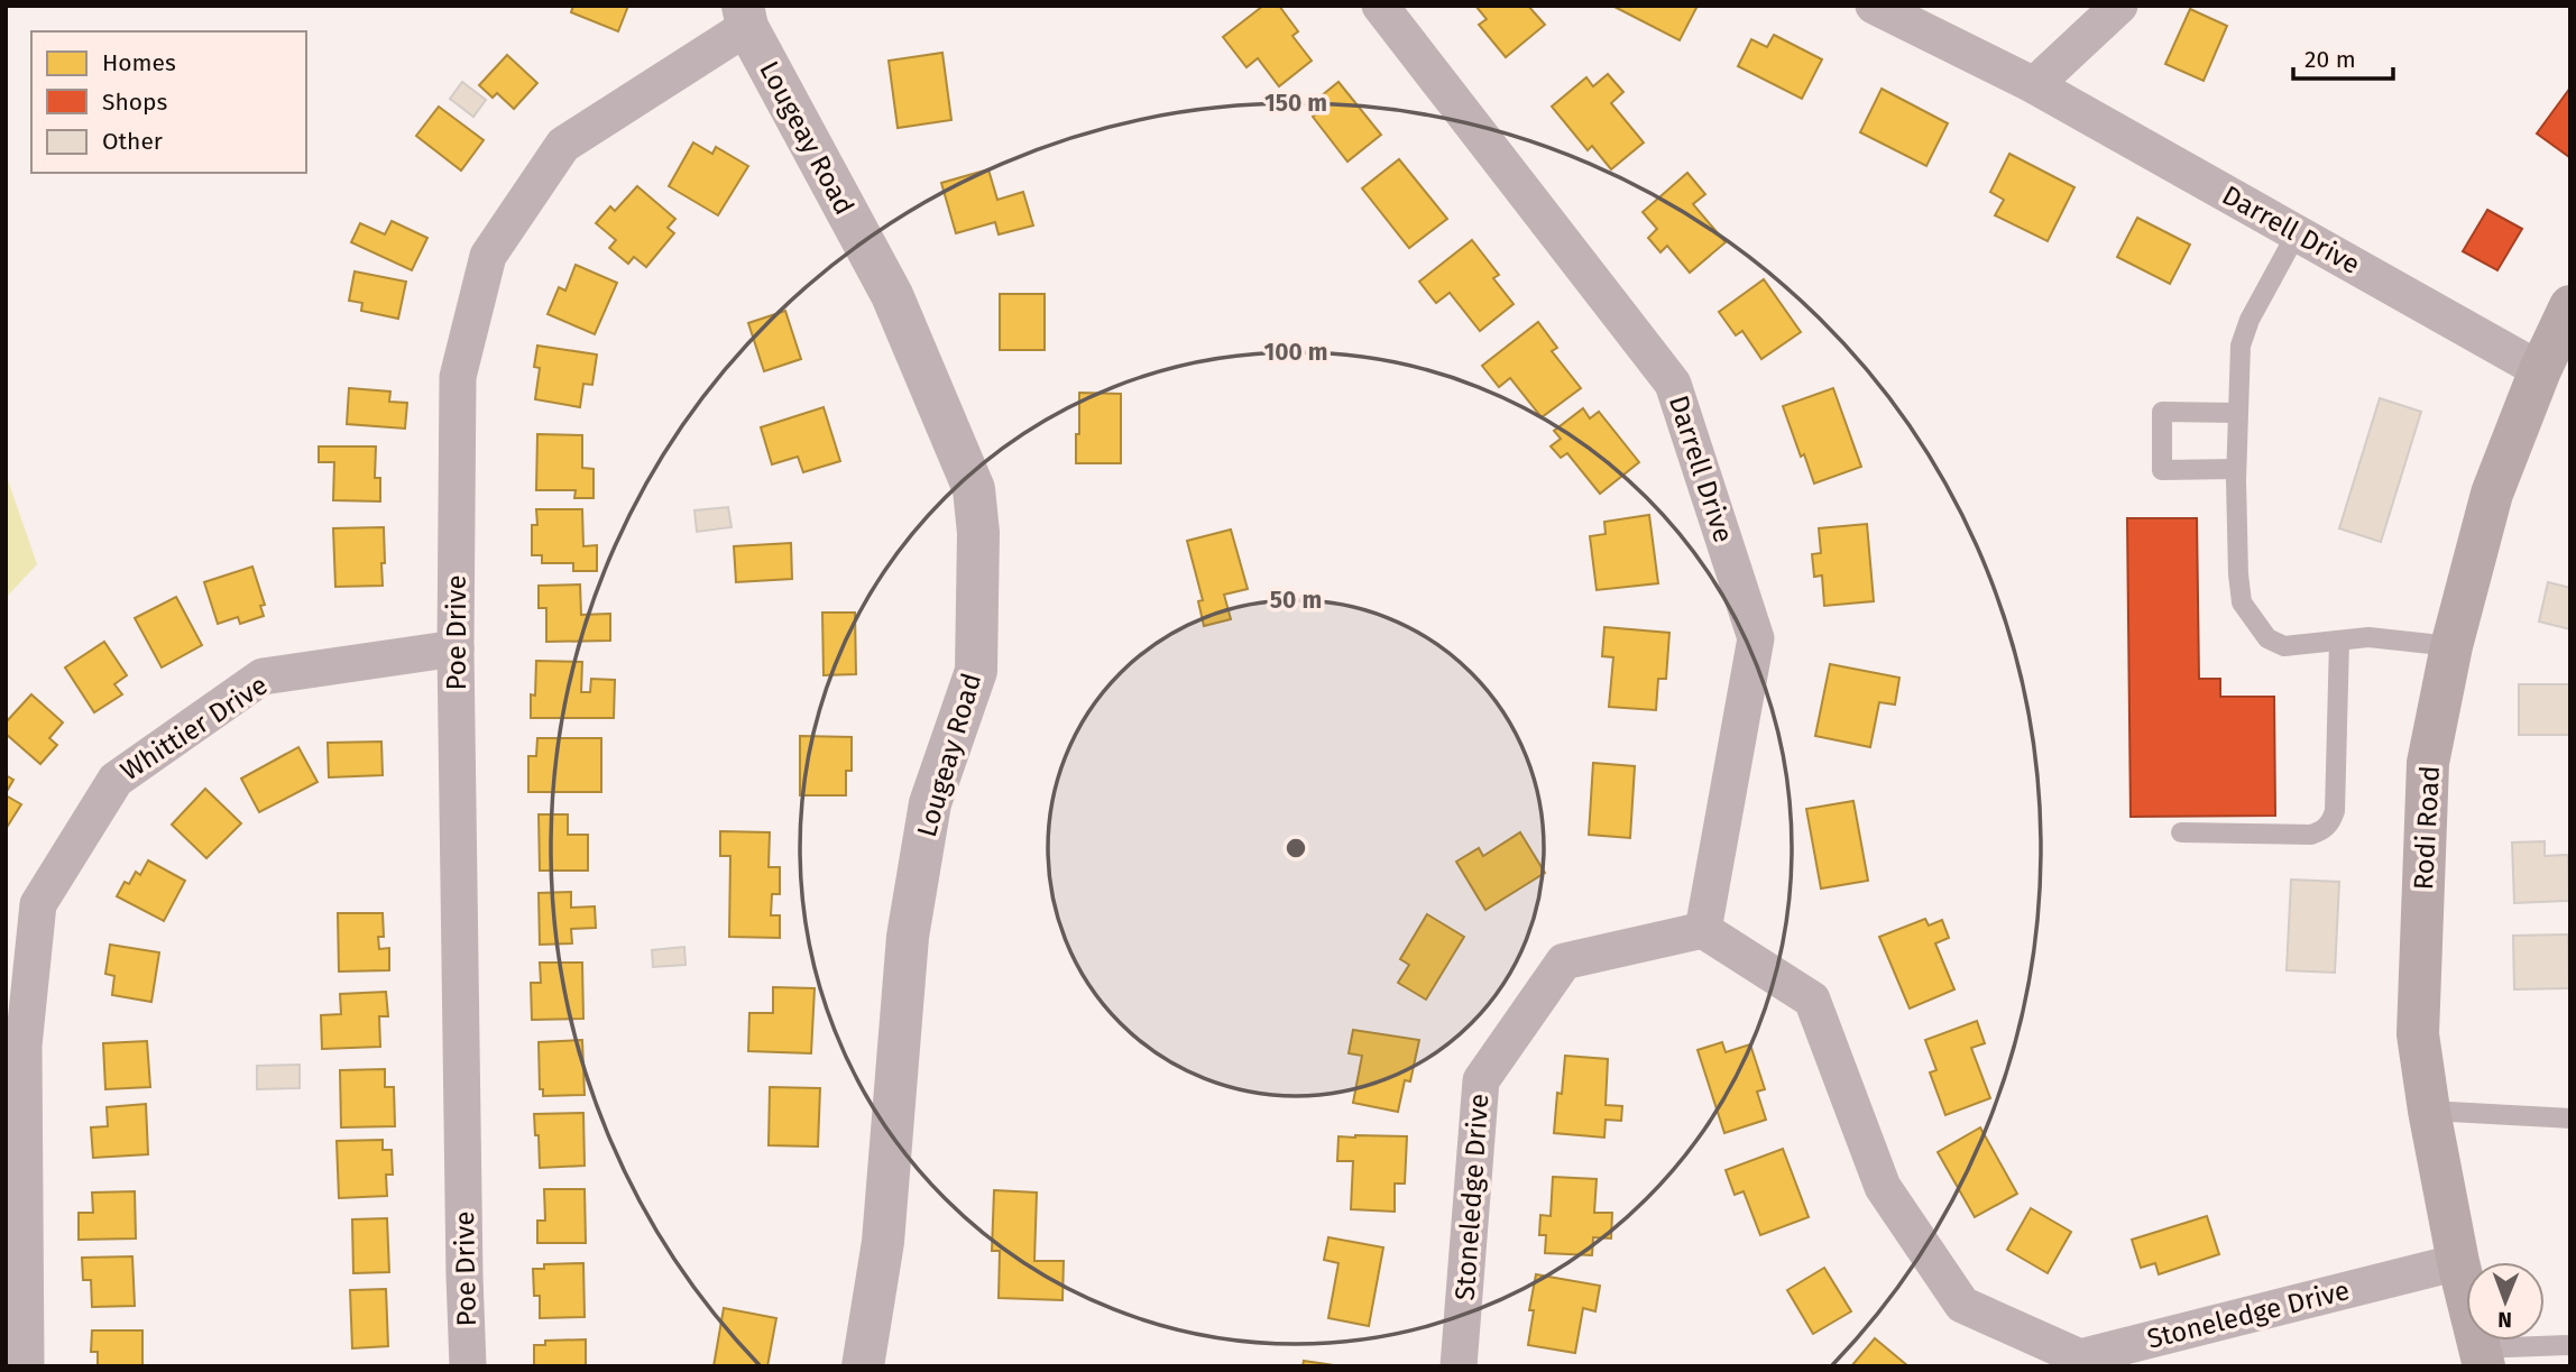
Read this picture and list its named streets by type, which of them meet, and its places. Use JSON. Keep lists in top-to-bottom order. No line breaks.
{"streets":{"main road":["Rodi Road"],"street":["Lougeay Road","Darrell Drive","Poe Drive","Whittier Drive","Stoneledge Drive"]},"crossings":[["Lougeay Road","Poe Drive"],["Darrell Drive","Rodi Road"],["Darrell Drive","Stoneledge Drive"],["Poe Drive","Whittier Drive"],["Rodi Road","Stoneledge Drive"]],"legend":["Homes","Shops","Other"],"scale_bar":"20 m","north":"bottom","rings":["150 m","100 m","50 m"]}
